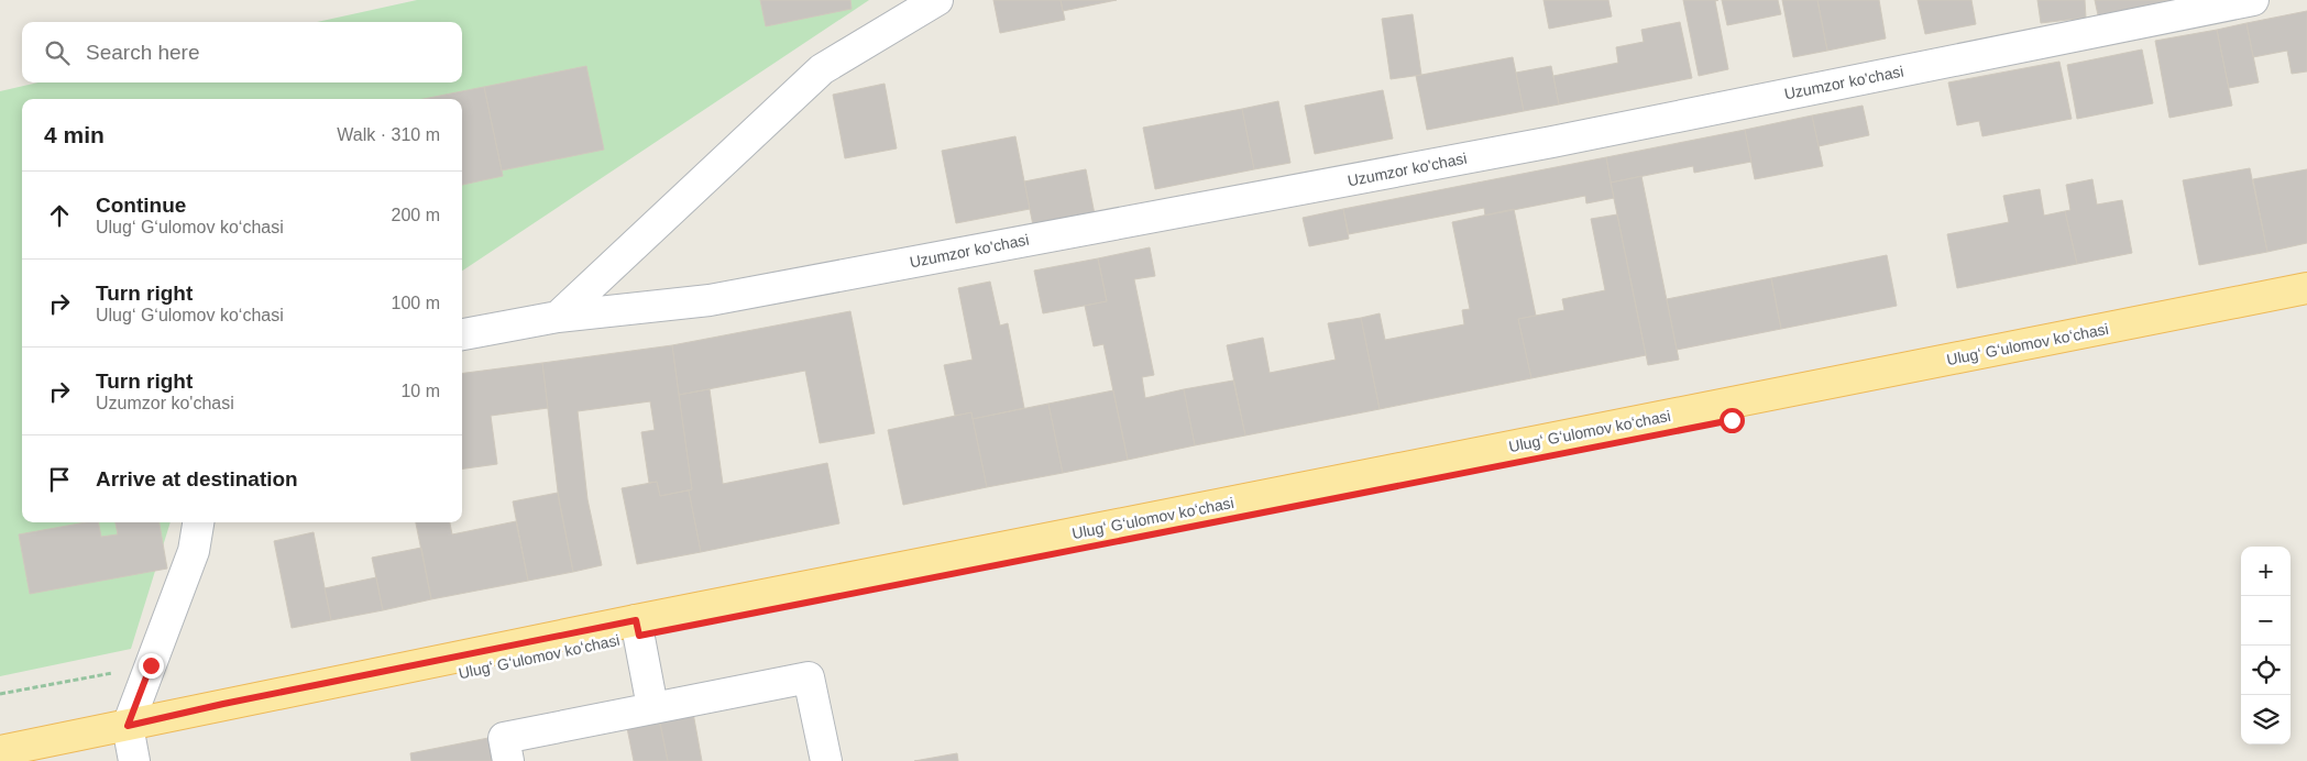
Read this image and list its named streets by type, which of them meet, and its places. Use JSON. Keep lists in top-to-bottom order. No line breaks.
{"streets":{"main road":["Ulugʻ Gʻulomov koʻchasi"],"street":["Uzumzor ko'chasi"]},"page":{"search":"Search here","heading":["4 min","Walk · 310 m"],"list":[["Continue","Ulugʻ Gʻulomov koʻchasi","200 m"],["Turn right","Ulugʻ Gʻulomov koʻchasi","100 m"],["Turn right","Uzumzor ko'chasi","10 m"],"Arrive at destination"],"map_buttons":["+","−"]}}
